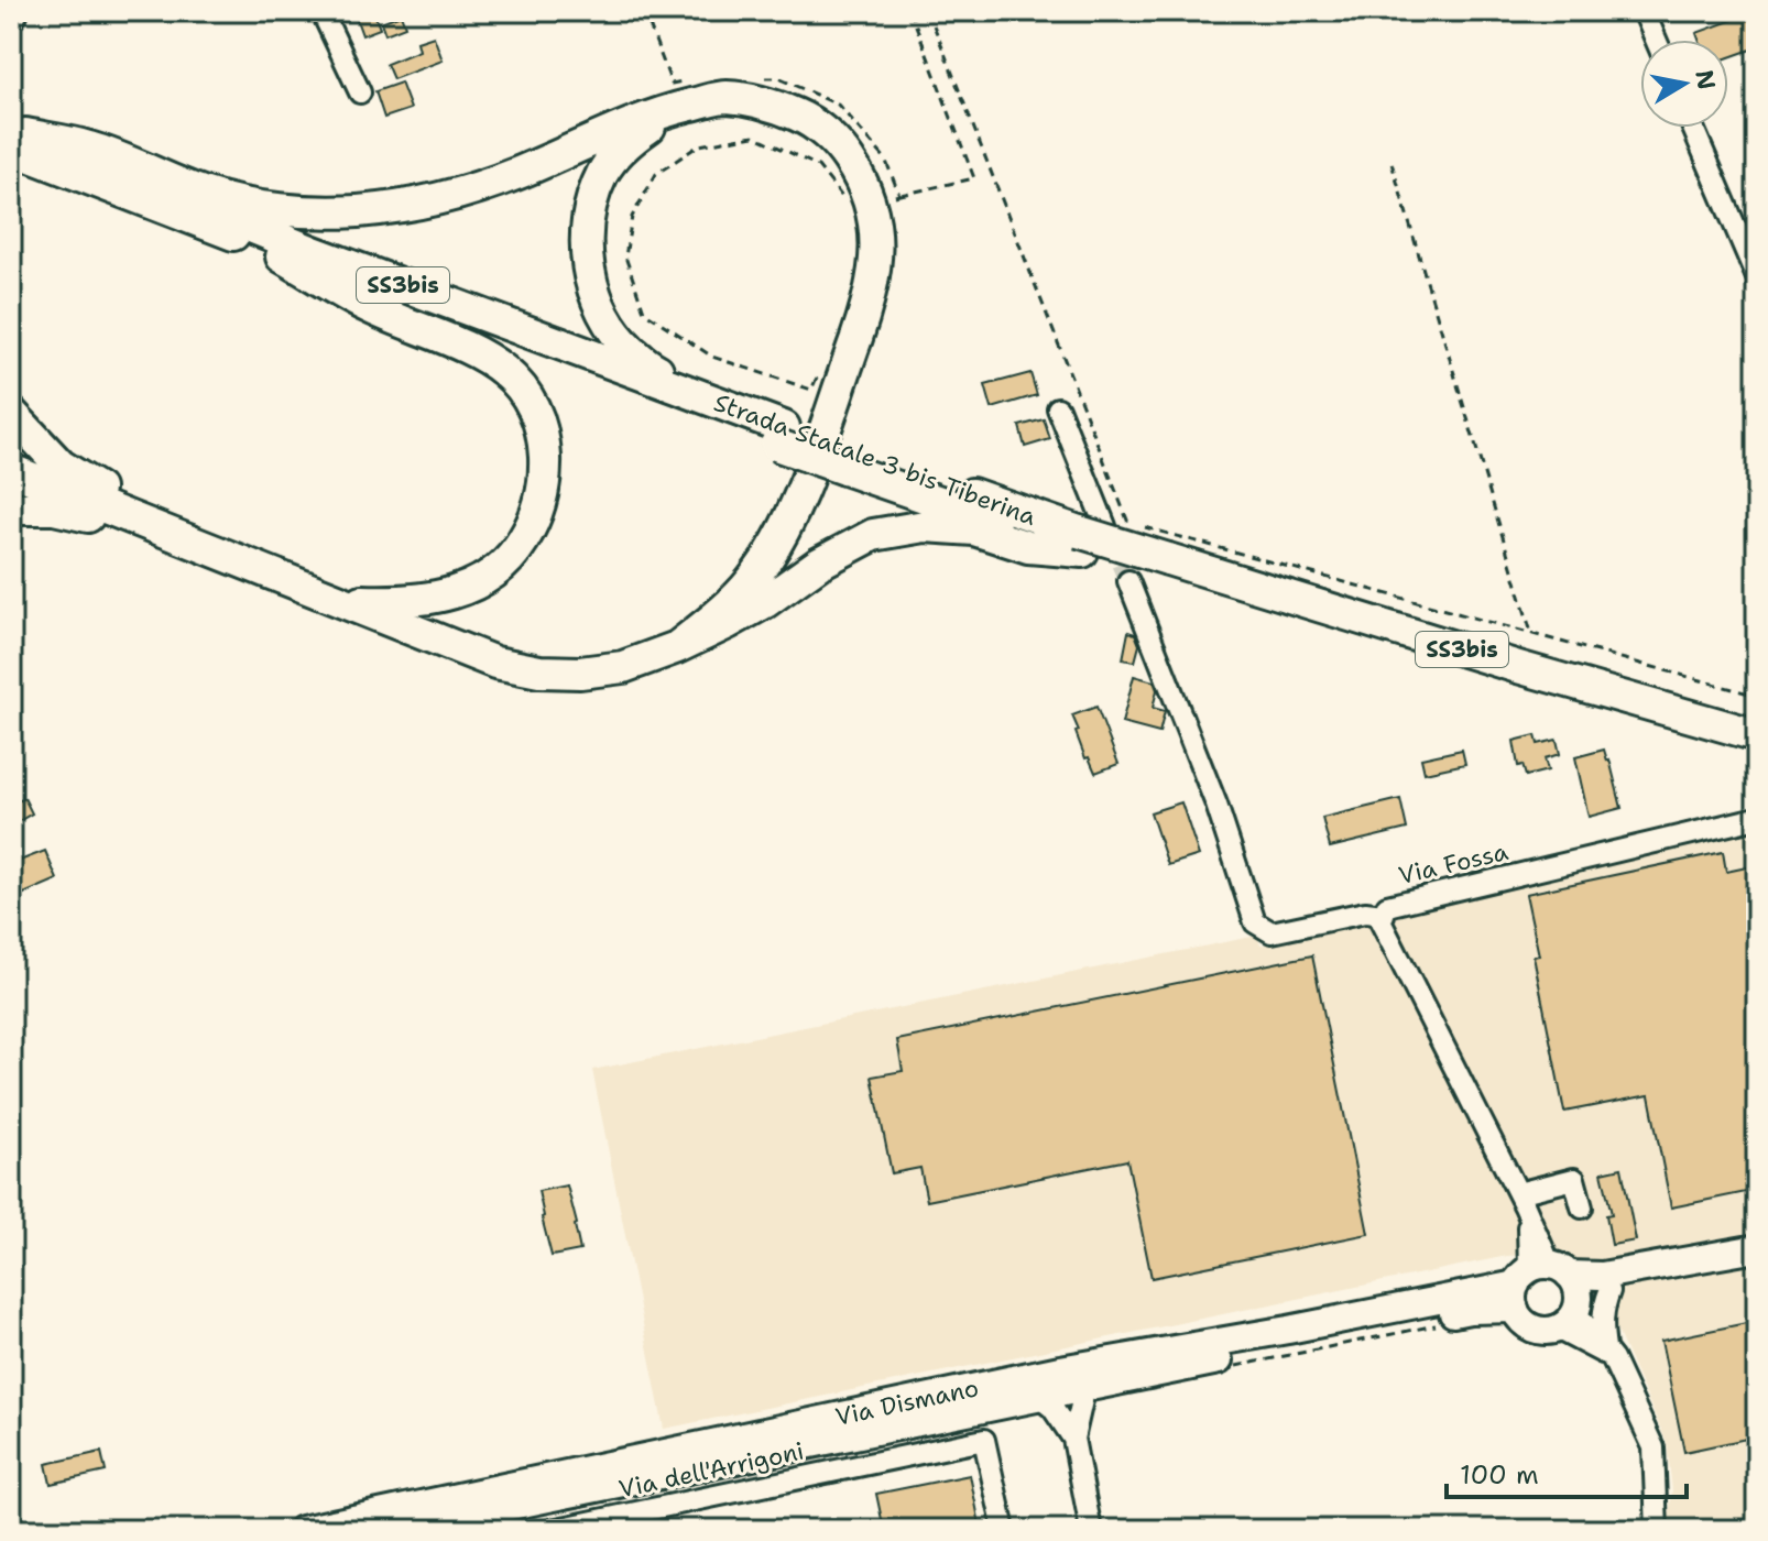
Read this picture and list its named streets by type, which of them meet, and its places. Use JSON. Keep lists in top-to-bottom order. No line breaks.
{"streets":{"highway":["SS3bis","Strada Statale 3 bis Tiberina"],"main road":["Via Dismano"],"street":["Via Fossa","Via dell'Arrigoni"]},"crossings":[["Via Fossa","Via Dismano"]],"scale_bar":"100 m","north":"right"}
